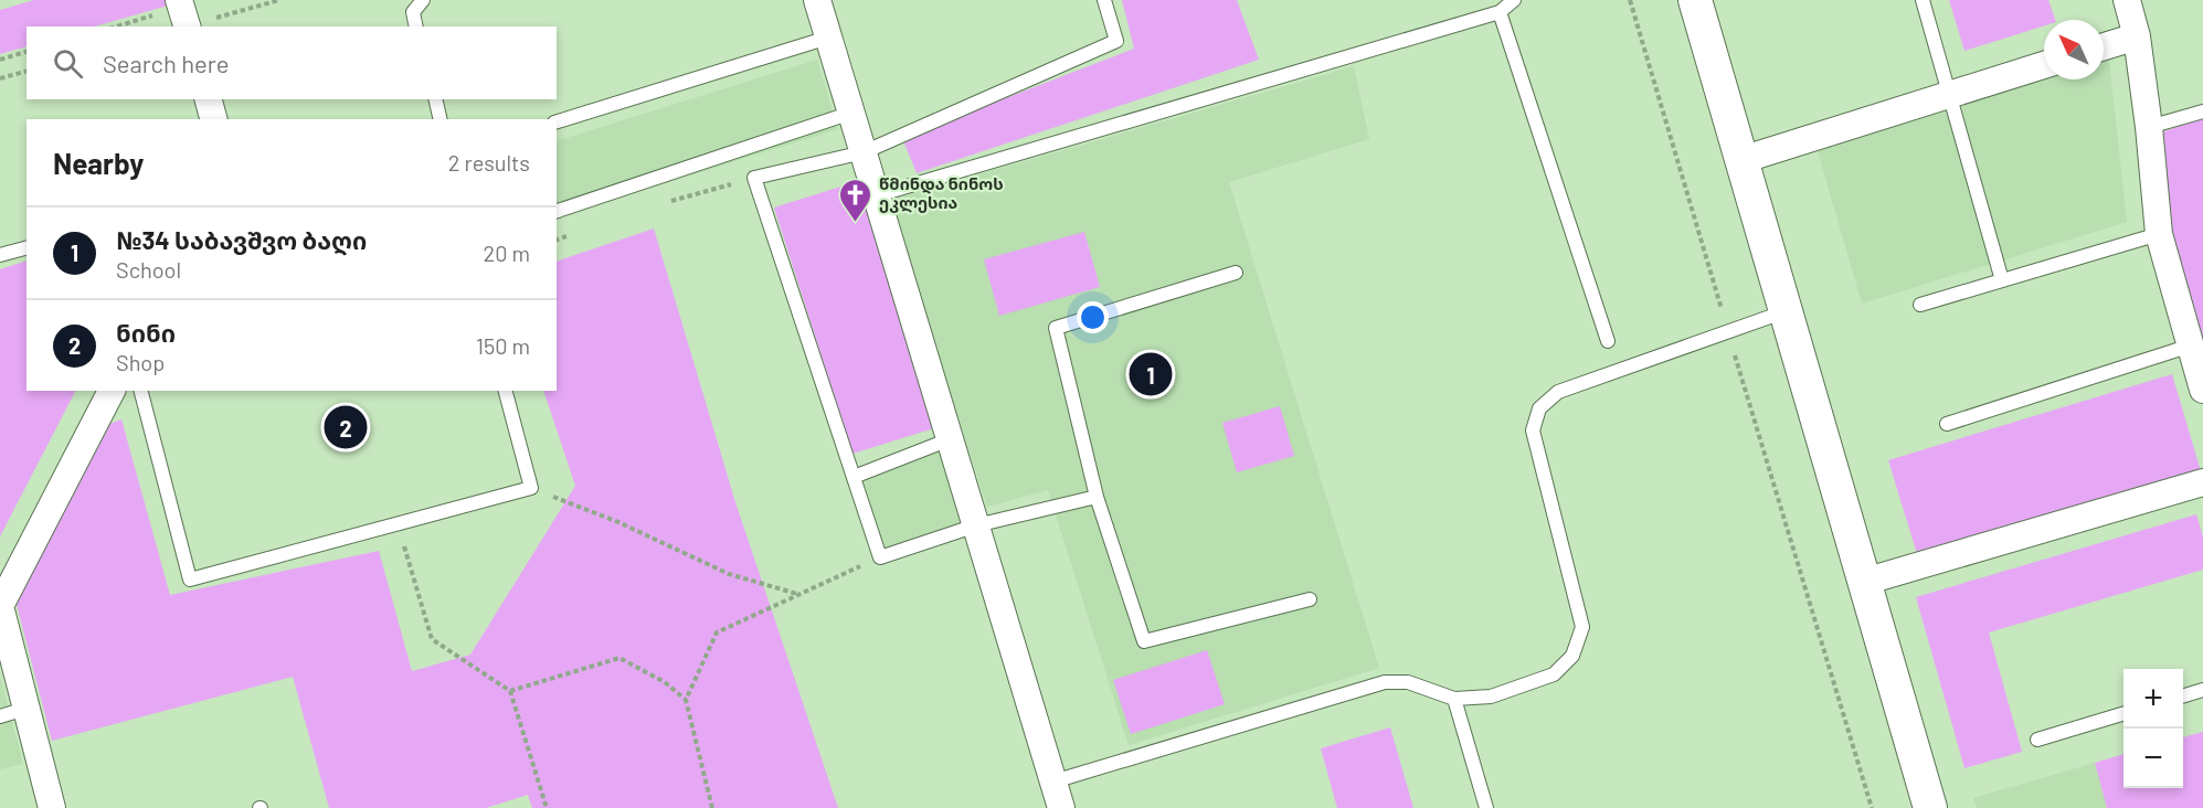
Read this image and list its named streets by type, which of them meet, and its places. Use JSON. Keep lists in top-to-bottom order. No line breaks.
{"places":{"church":["წმინდა ნინოს ეკლესია"]},"north":"top left","page":{"search":"Search here","heading":["Nearby","2 results"],"list":[{"mark":"1","name":"№34 საბავშვო ბაღი","note":"School","value":"20 m"},{"mark":"2","name":"ნინი","note":"Shop","value":"150 m"}],"pins":["1","2"],"map_buttons":["+","−"]}}
